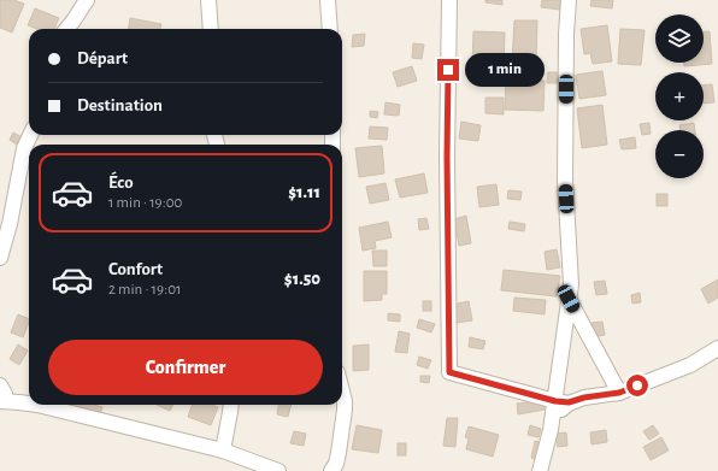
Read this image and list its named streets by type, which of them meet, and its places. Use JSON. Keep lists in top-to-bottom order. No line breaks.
{"page":{"map_buttons":["+","−"],"banner":["Départ","Destination"],"bubble":"1 min","list":[{"name":"Éco","note":"1 min · 19:00","value":"$1.11"},{"name":"Confort","note":"2 min · 19:01","value":"$1.50"}],"buttons":"Confirmer"}}
